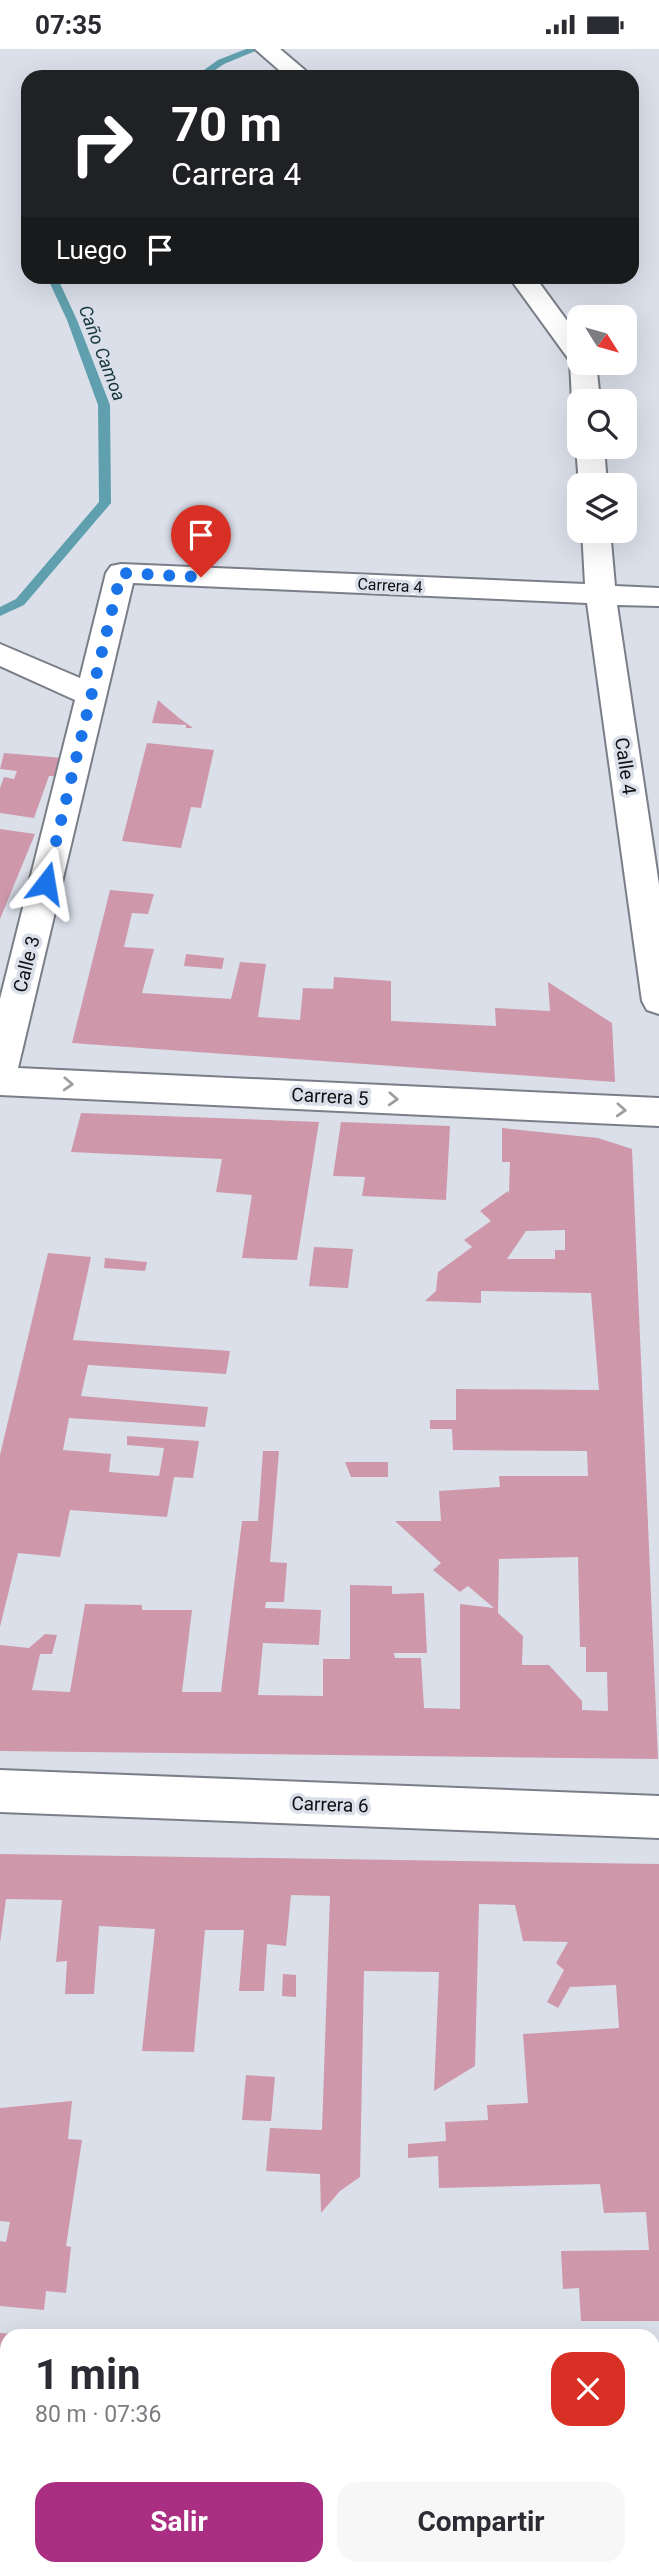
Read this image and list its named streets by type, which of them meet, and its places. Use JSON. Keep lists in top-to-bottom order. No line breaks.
{"streets":{"street":["Carrera 4","Calle 4","Calle 3","Carrera 5","Carrera 6"]},"crossings":[["Carrera 4","Calle 4"],["Carrera 4","Calle 3"]],"one_way":["Carrera 5"],"water":["Caño Camoa"],"north":"bottom right","page":{"status":"07:35","turn":["70 m","Carrera 4"],"then":"Luego","heading":["1 min","80 m · 07:36"],"buttons":["Salir","Compartir"]}}
